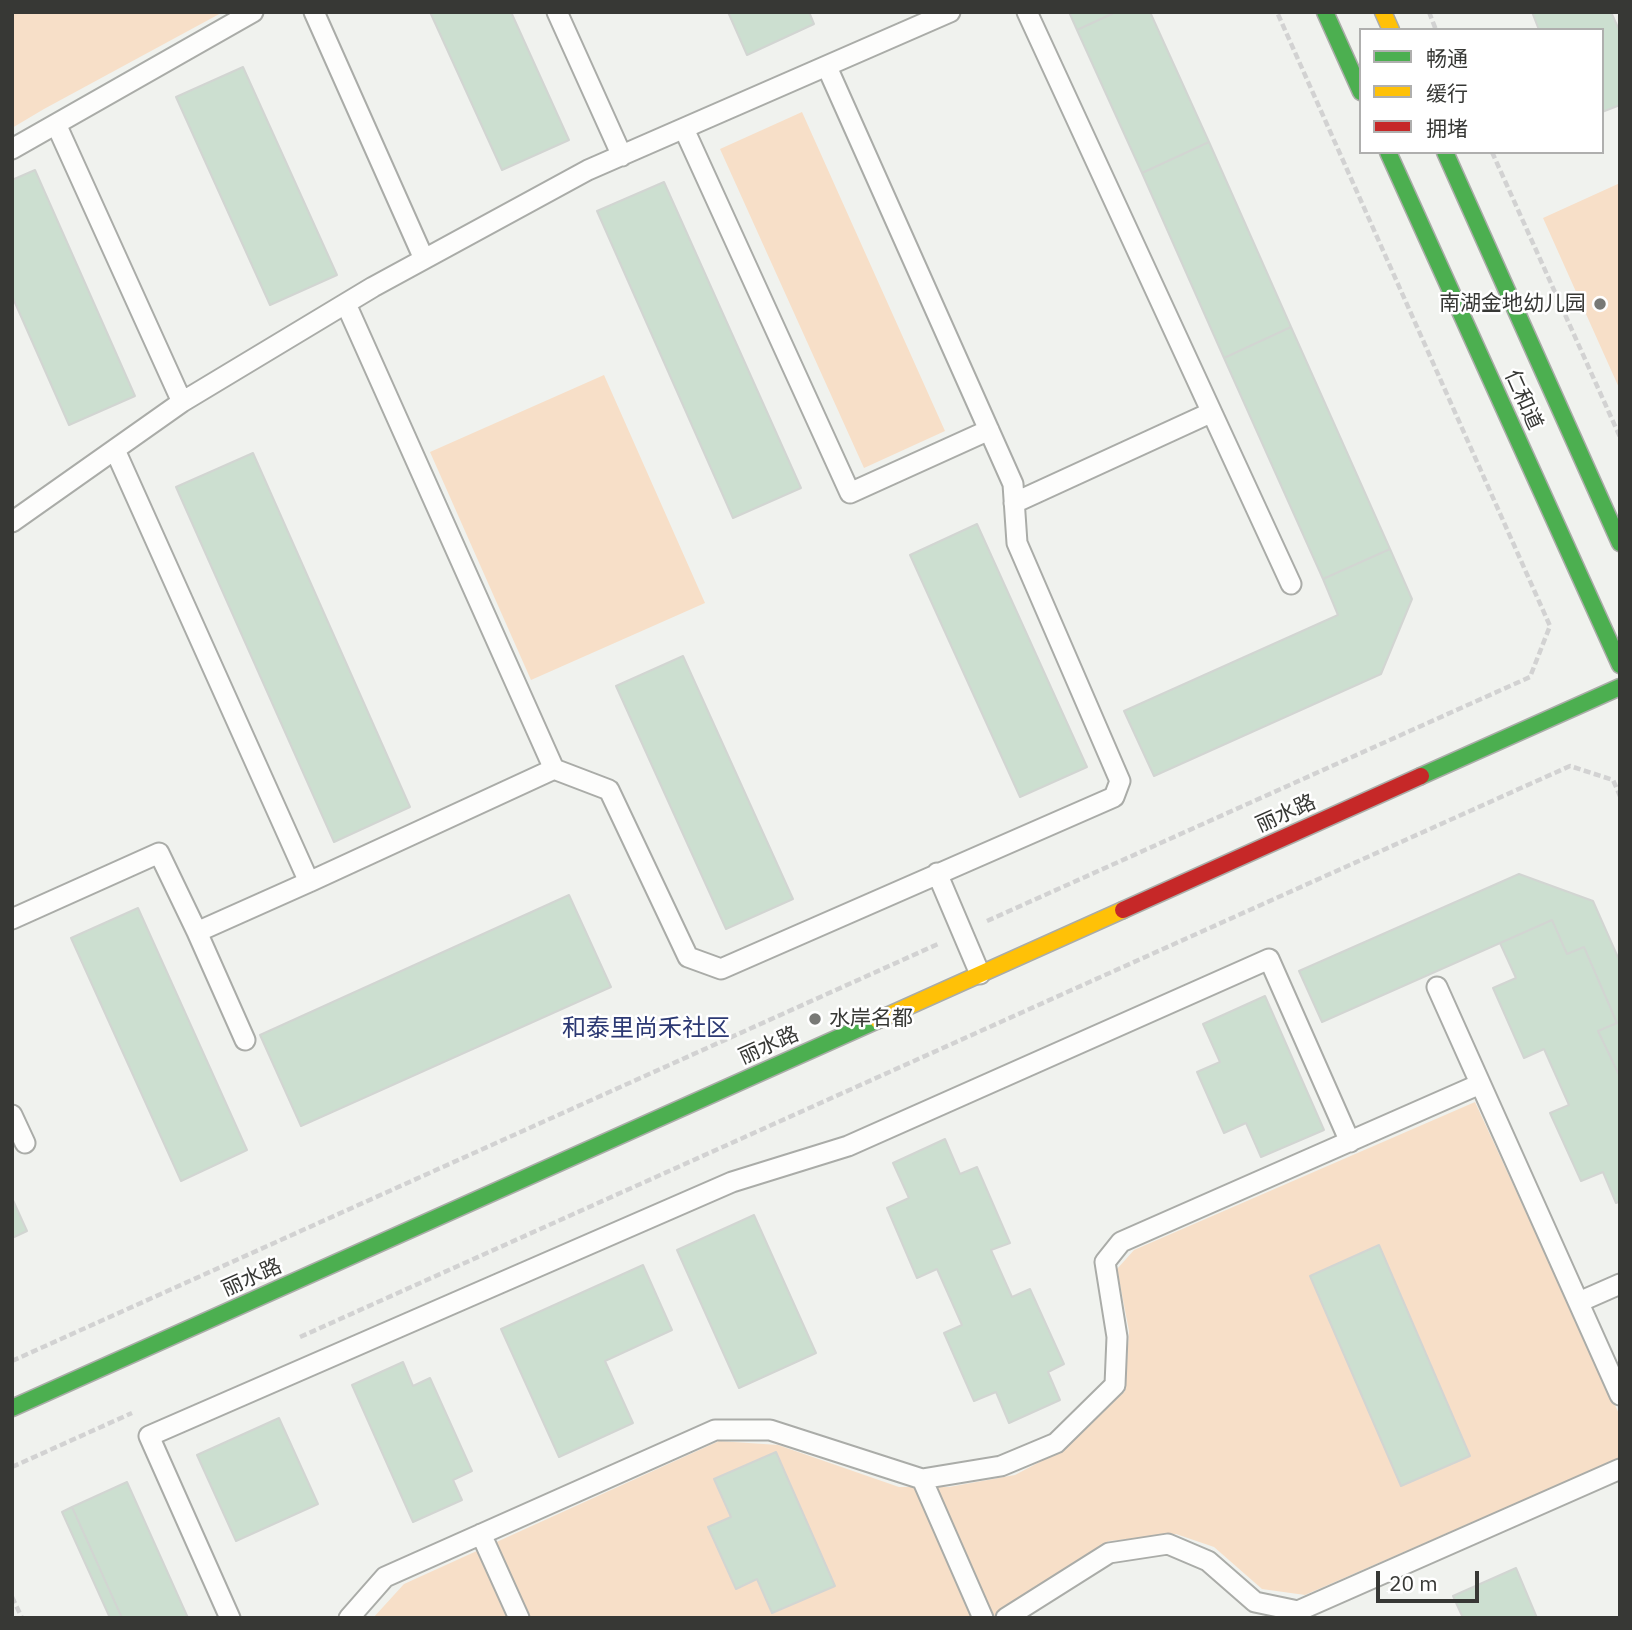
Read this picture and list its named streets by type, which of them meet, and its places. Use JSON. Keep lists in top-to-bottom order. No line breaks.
{"streets":{"street":["仁和道","丽水路"]},"districts":["和泰里尚禾社区"],"places":["南湖金地幼儿园","水岸名都"],"legend":["畅通","缓行","拥堵"],"scale_bar":"20 m"}
